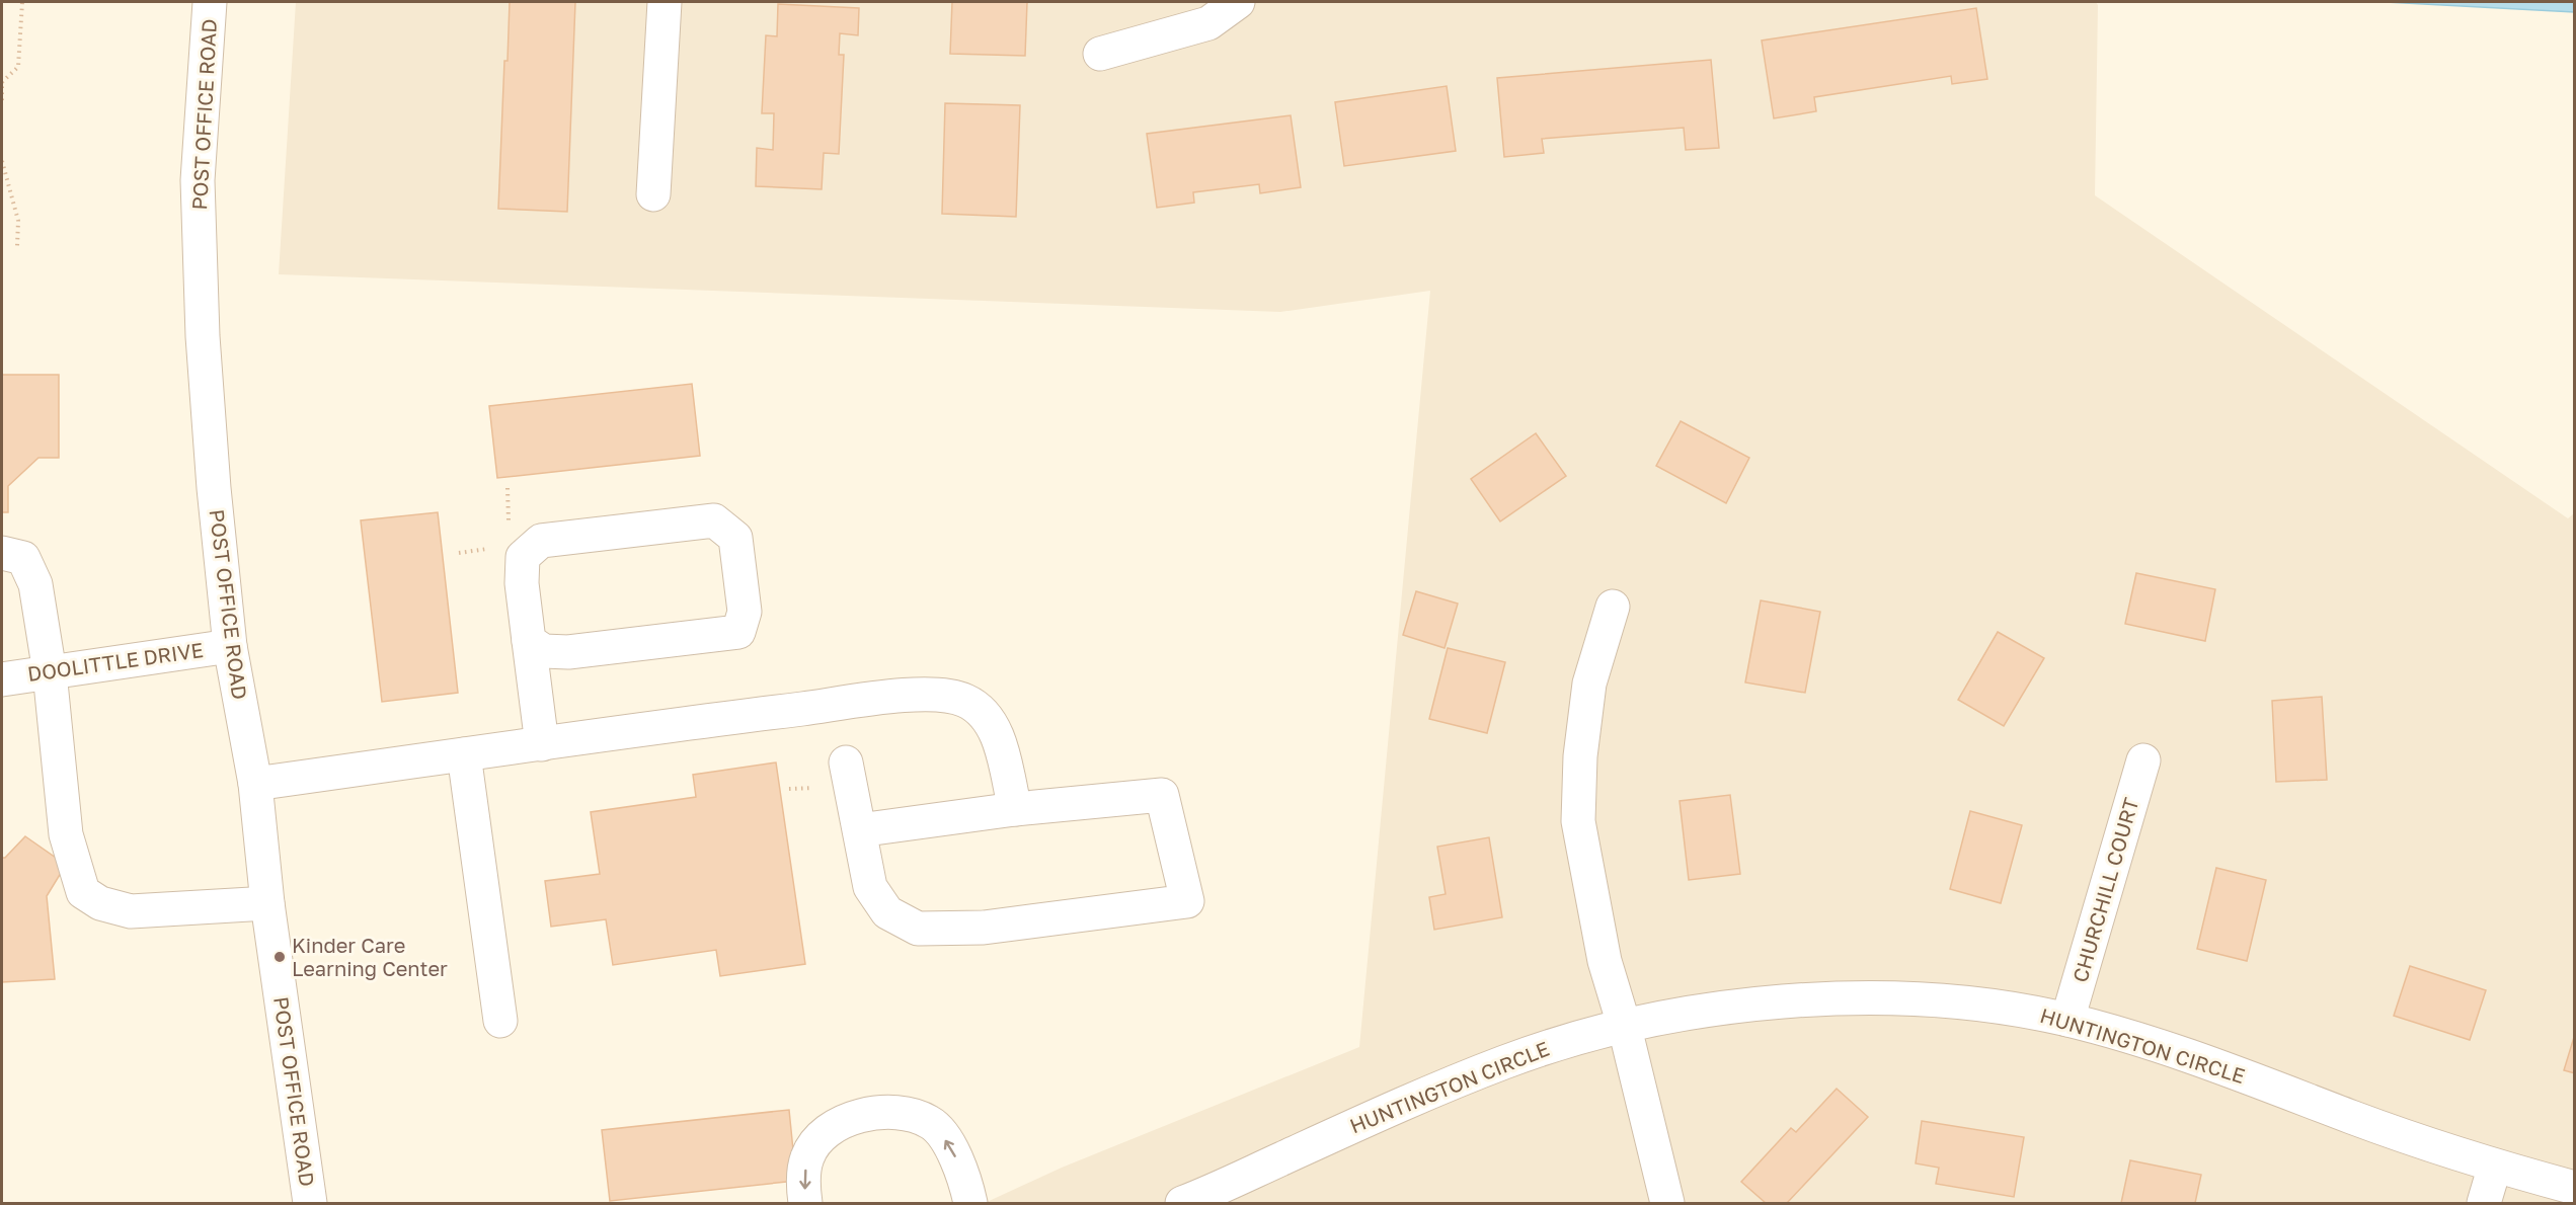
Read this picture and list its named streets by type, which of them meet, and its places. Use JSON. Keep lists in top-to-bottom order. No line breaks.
{"streets":{"street":["POST OFFICE ROAD","DOOLITTLE DRIVE","CHURCHILL COURT","HUNTINGTON CIRCLE"]},"crossings":[["POST OFFICE ROAD","DOOLITTLE DRIVE"],["CHURCHILL COURT","HUNTINGTON CIRCLE"]],"places":["Kinder Care Learning Center"]}
